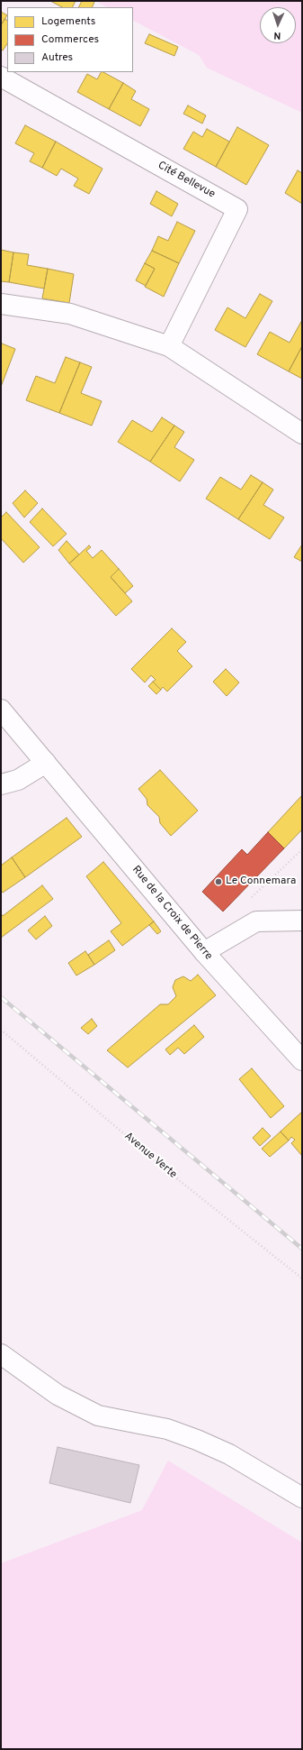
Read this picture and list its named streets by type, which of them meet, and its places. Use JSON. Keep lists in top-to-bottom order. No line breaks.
{"streets":{"street":["Cité Bellevue","Rue de la Croix de Pierre"],"path":["Avenue Verte"]},"places":["Le Connemara"],"legend":["Logements","Commerces","Autres"],"north":"bottom"}
